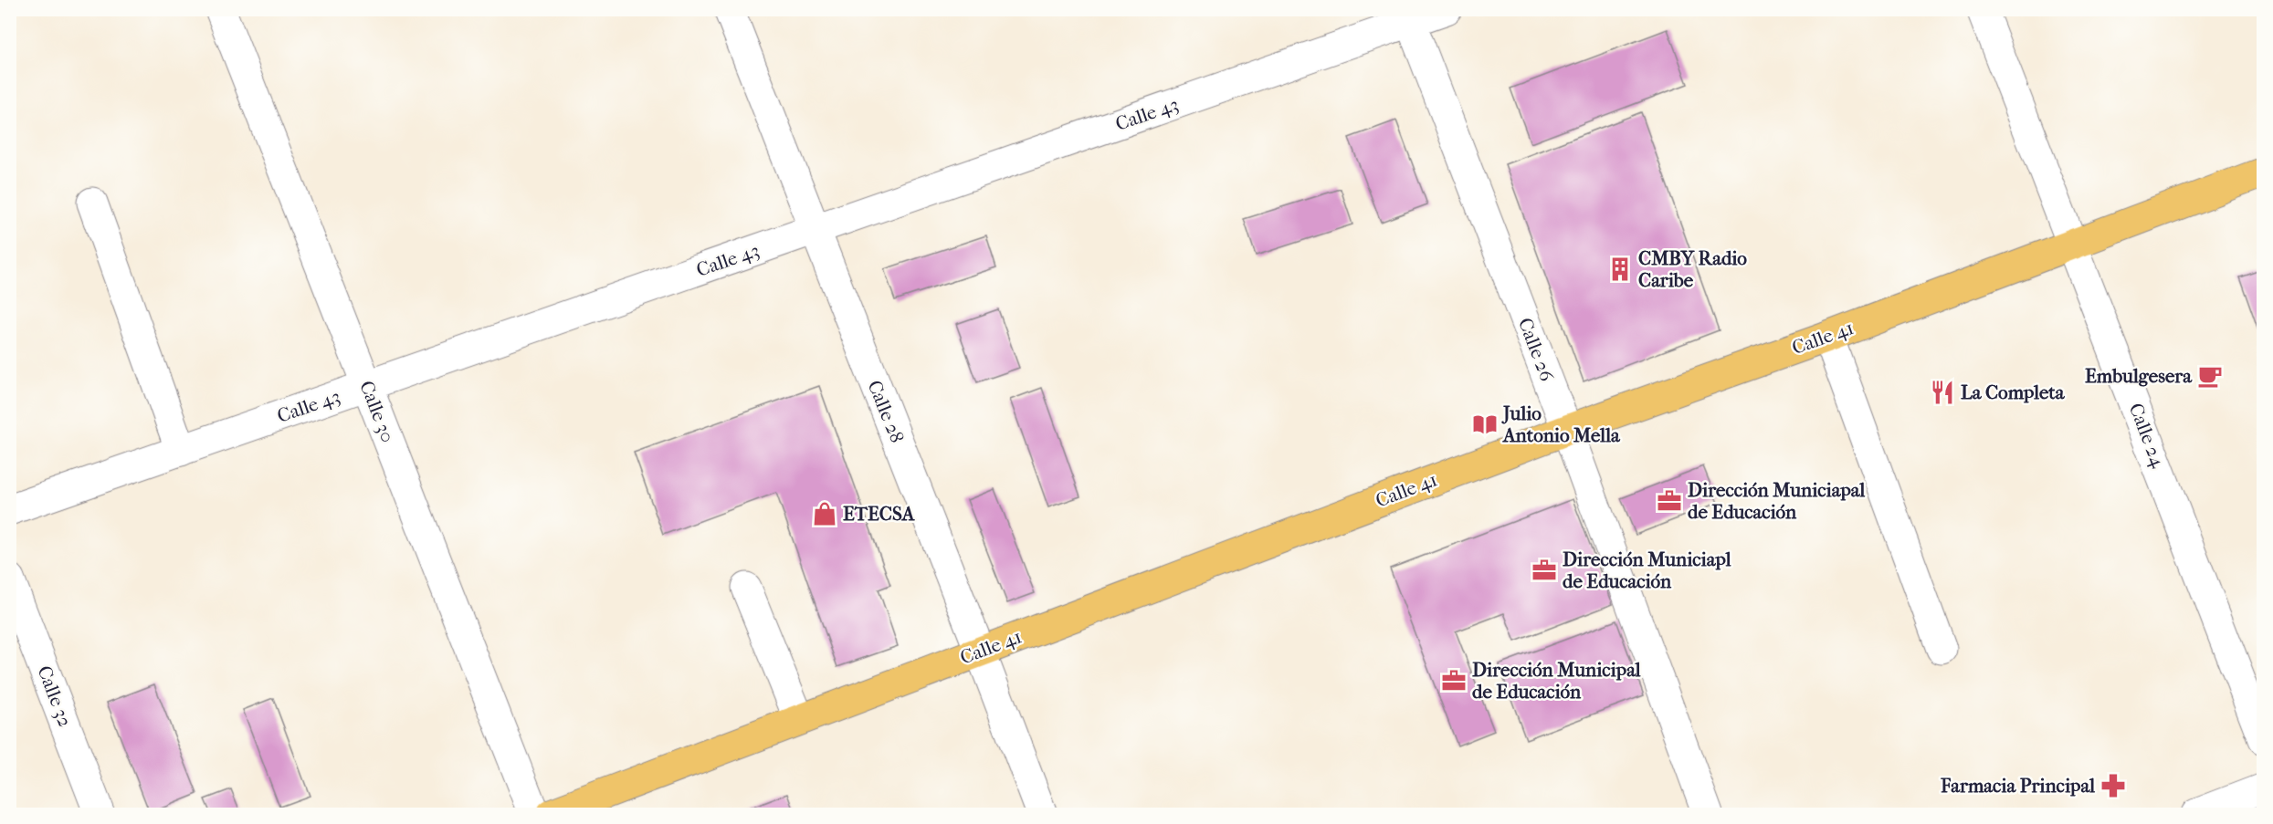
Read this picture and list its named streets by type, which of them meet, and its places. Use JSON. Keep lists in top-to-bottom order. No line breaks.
{"streets":{"main road":["Calle 41"],"street":["Calle 43","Calle 26","Calle 30","Calle 28","Calle 24","Calle 32"]},"crossings":[["Calle 43","Calle 26"],["Calle 43","Calle 30"],["Calle 43","Calle 28"],["Calle 41","Calle 26"],["Calle 41","Calle 28"],["Calle 41","Calle 24"]],"places":{"building":["CMBY Radio Caribe"],"cafe":["Embulgesera"],"restaurant":["La Completa"],"library":["Julio Antonio Mella"],"office":["Dirección Municiapal de Educación","Dirección Municiapl de Educación","Dirección Municipal de Educación"],"shop":["ETECSA"],"pharmacy":["Farmacia Principal"]}}
